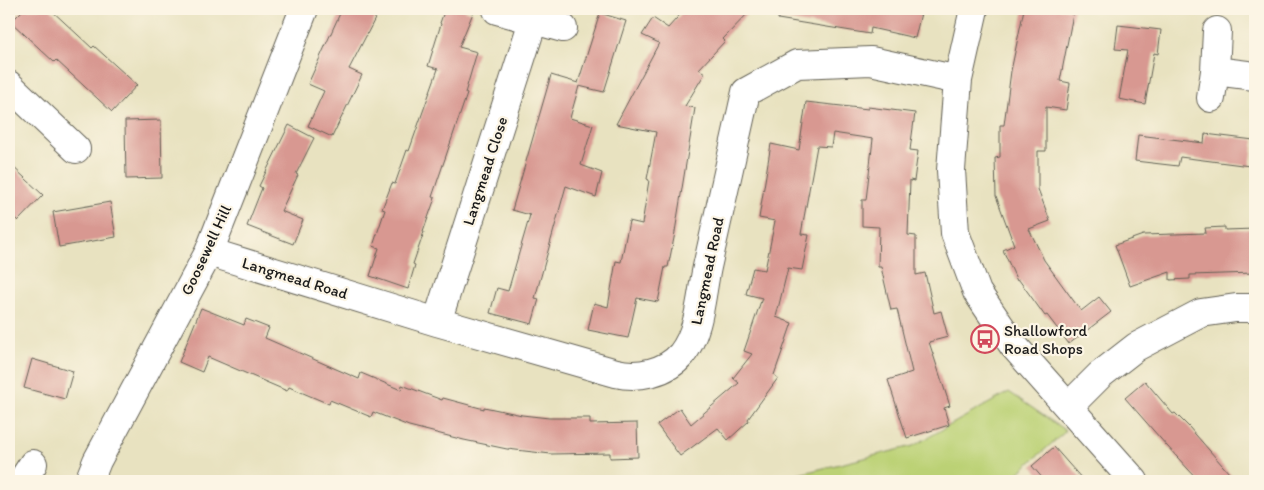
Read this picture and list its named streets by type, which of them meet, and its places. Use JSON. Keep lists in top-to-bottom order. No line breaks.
{"streets":{"street":["Langmead Close","Goosewell Hill","Langmead Road"]},"crossings":[["Langmead Close","Langmead Road"],["Goosewell Hill","Langmead Road"]],"places":{"bus stop":["Shallowford Road Shops"]}}
